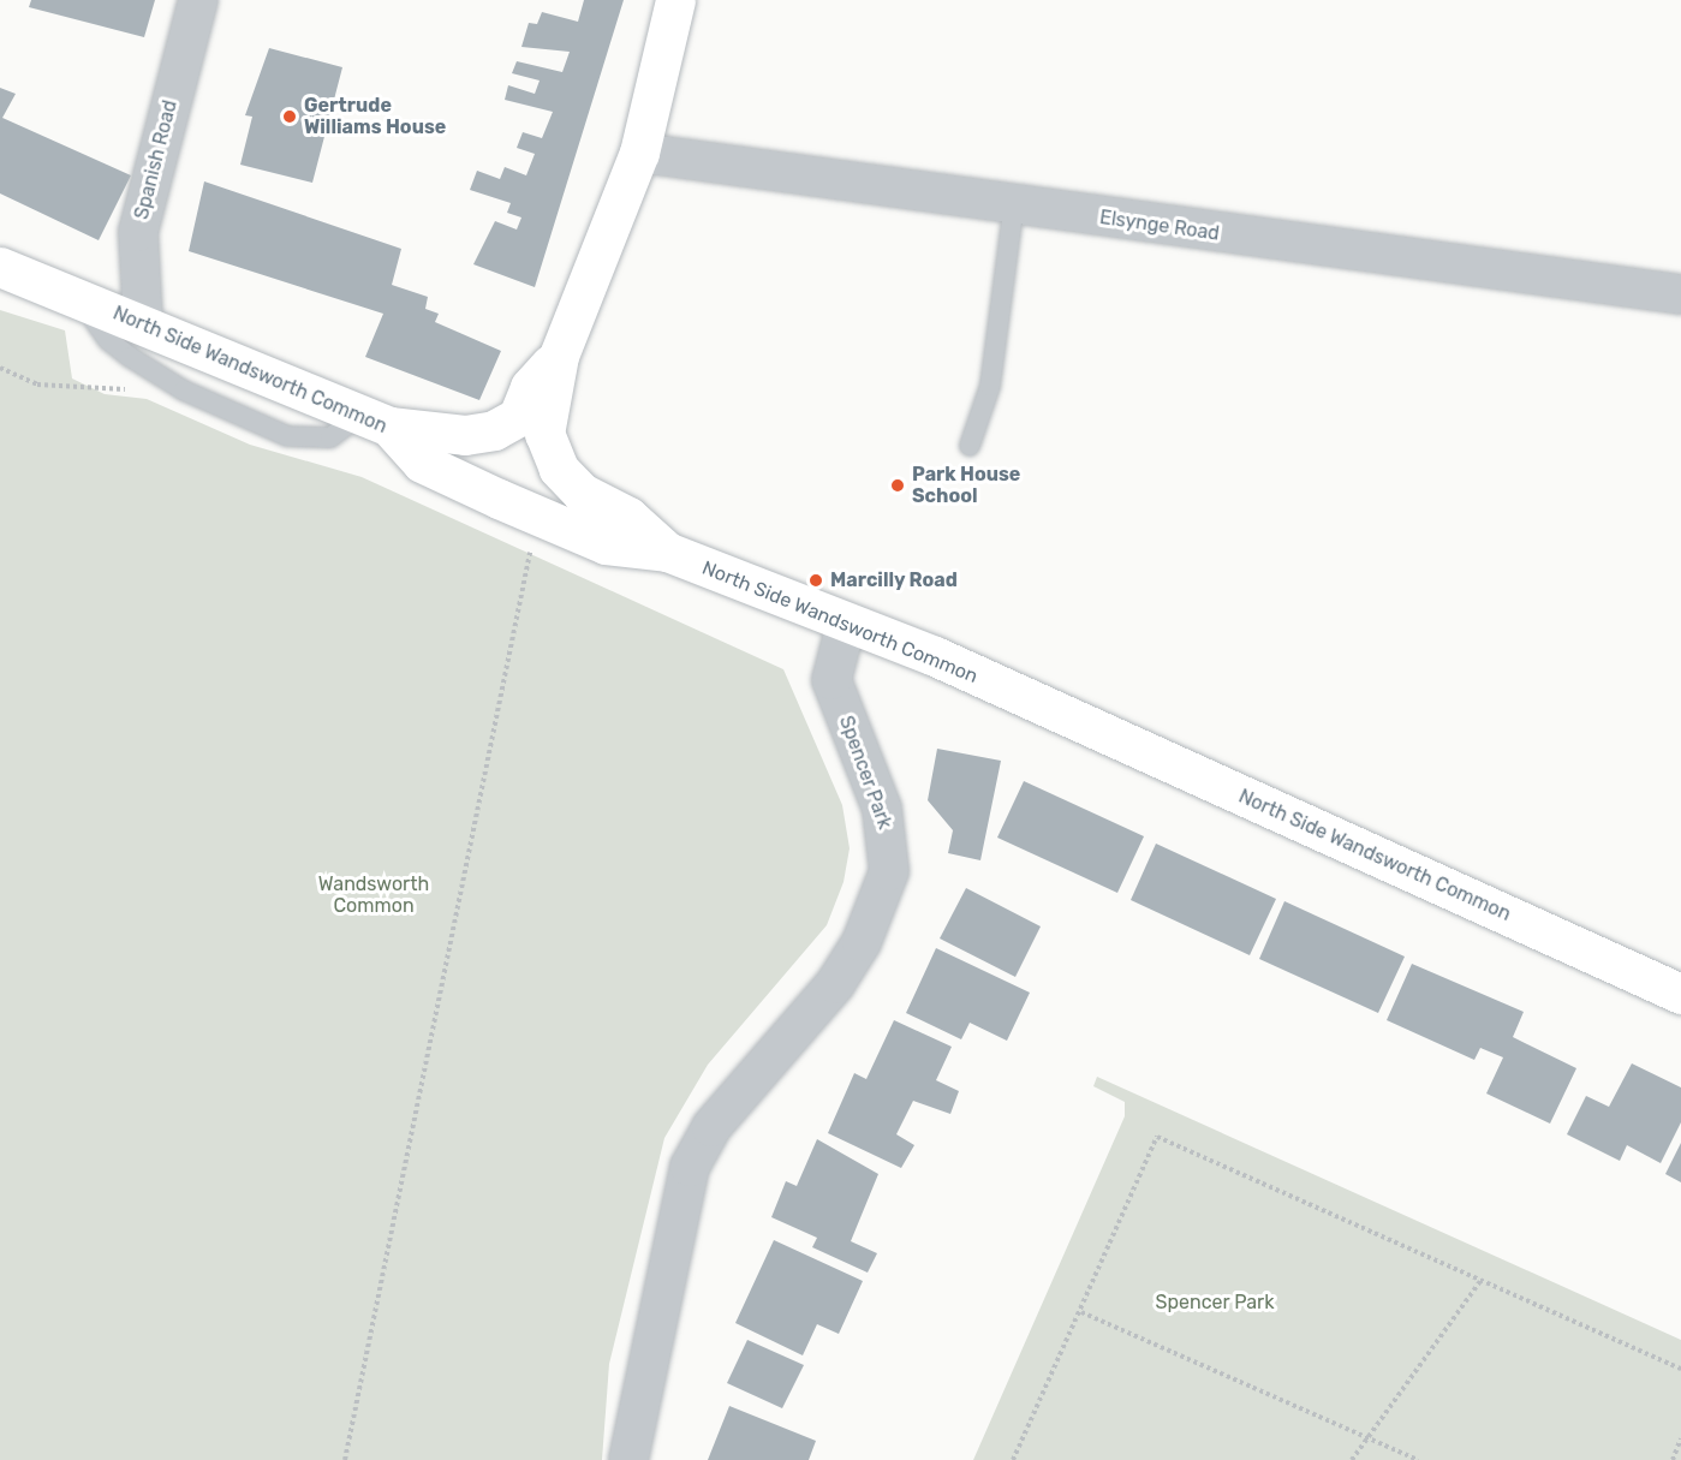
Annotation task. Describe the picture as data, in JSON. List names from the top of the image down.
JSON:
{
  "streets": {
    "highway": ["North Side Wandsworth Common"],
    "street": ["Spanish Road", "Elsynge Road", "Spencer Park"]
  },
  "crossings": [
    ["Spanish Road", "North Side Wandsworth Common"],
    ["North Side Wandsworth Common", "Spencer Park"]
  ],
  "parks": ["Wandsworth Common", "Spencer Park"],
  "places": ["Gertrude Williams House", "Park House School", "Marcilly Road"]
}
